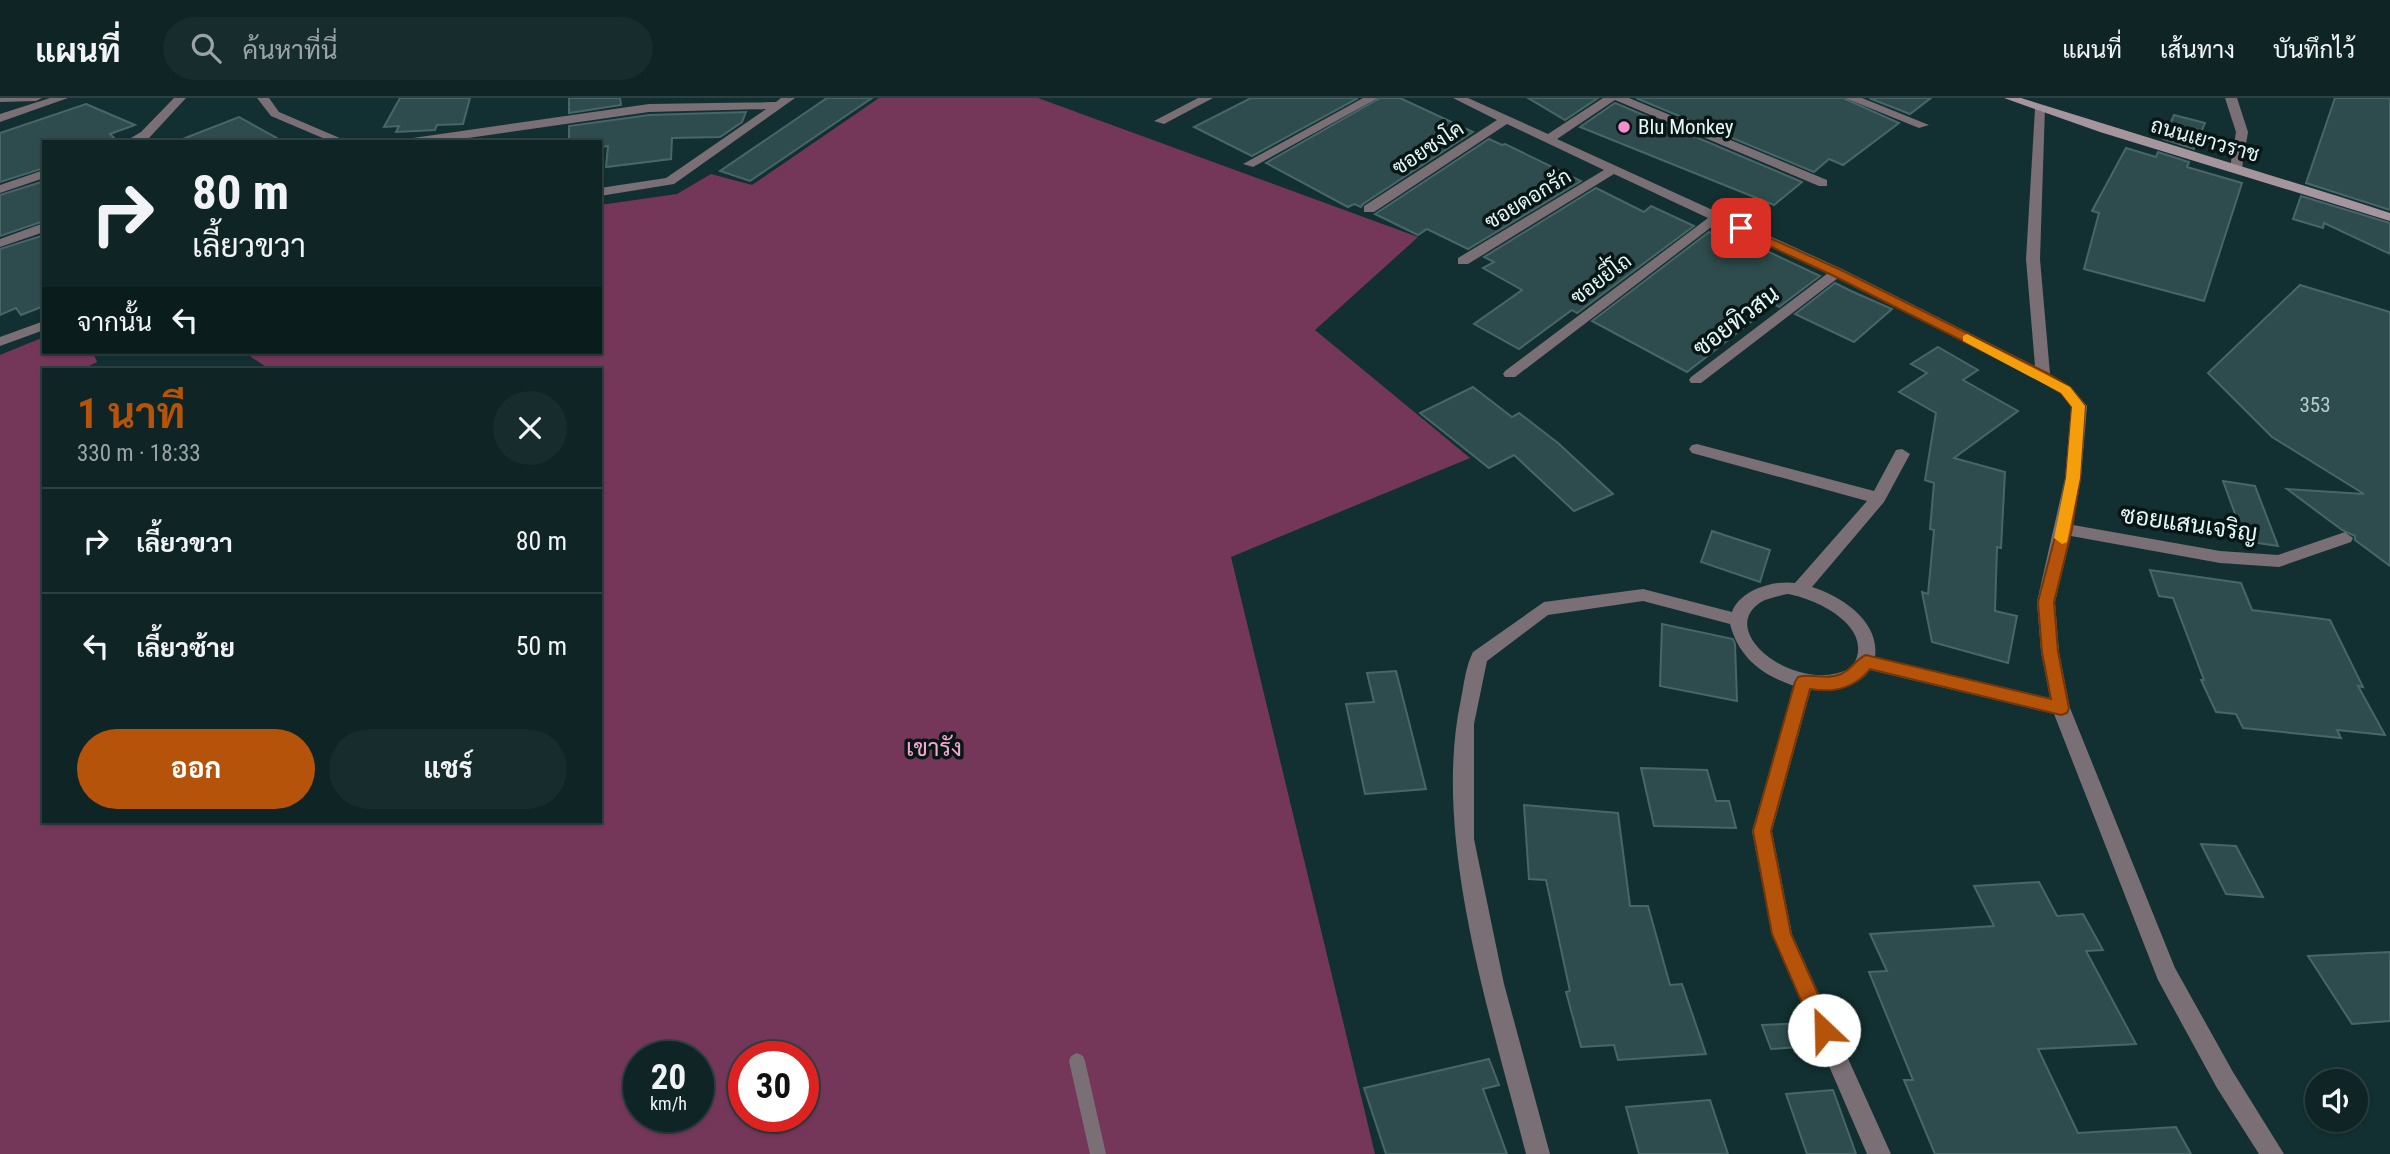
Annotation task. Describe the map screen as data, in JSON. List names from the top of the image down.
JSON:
{
  "streets": {
    "main road": ["ถนนเยาวราช"],
    "street": [
      "ซอยชงโค",
      "ซอยดอกรัก",
      "ซอยยี่โถ",
      "ซอยทิวสน",
      "ซอยแสนเจริญ"
    ]
  },
  "parks": ["เขารัง"],
  "places": ["Blu Monkey"],
  "house_numbers": ["353"],
  "page": {
    "header": "แผนที่",
    "search": "ค้นหาที่นี่",
    "nav": ["แผนที่", "เส้นทาง", "บันทึกไว้"],
    "turn": ["80 m", "เลี้ยวขวา"],
    "then": "จากนั้น",
    "heading": ["1 นาที", "330 m · 18:33"],
    "list": [
      {
        "name": "เลี้ยวขวา",
        "value": "80 m"
      },
      {
        "name": "เลี้ยวซ้าย",
        "value": "50 m"
      }
    ],
    "buttons": ["ออก", "แชร์"],
    "speed": "20 km/h",
    "limit": "30"
  }
}
